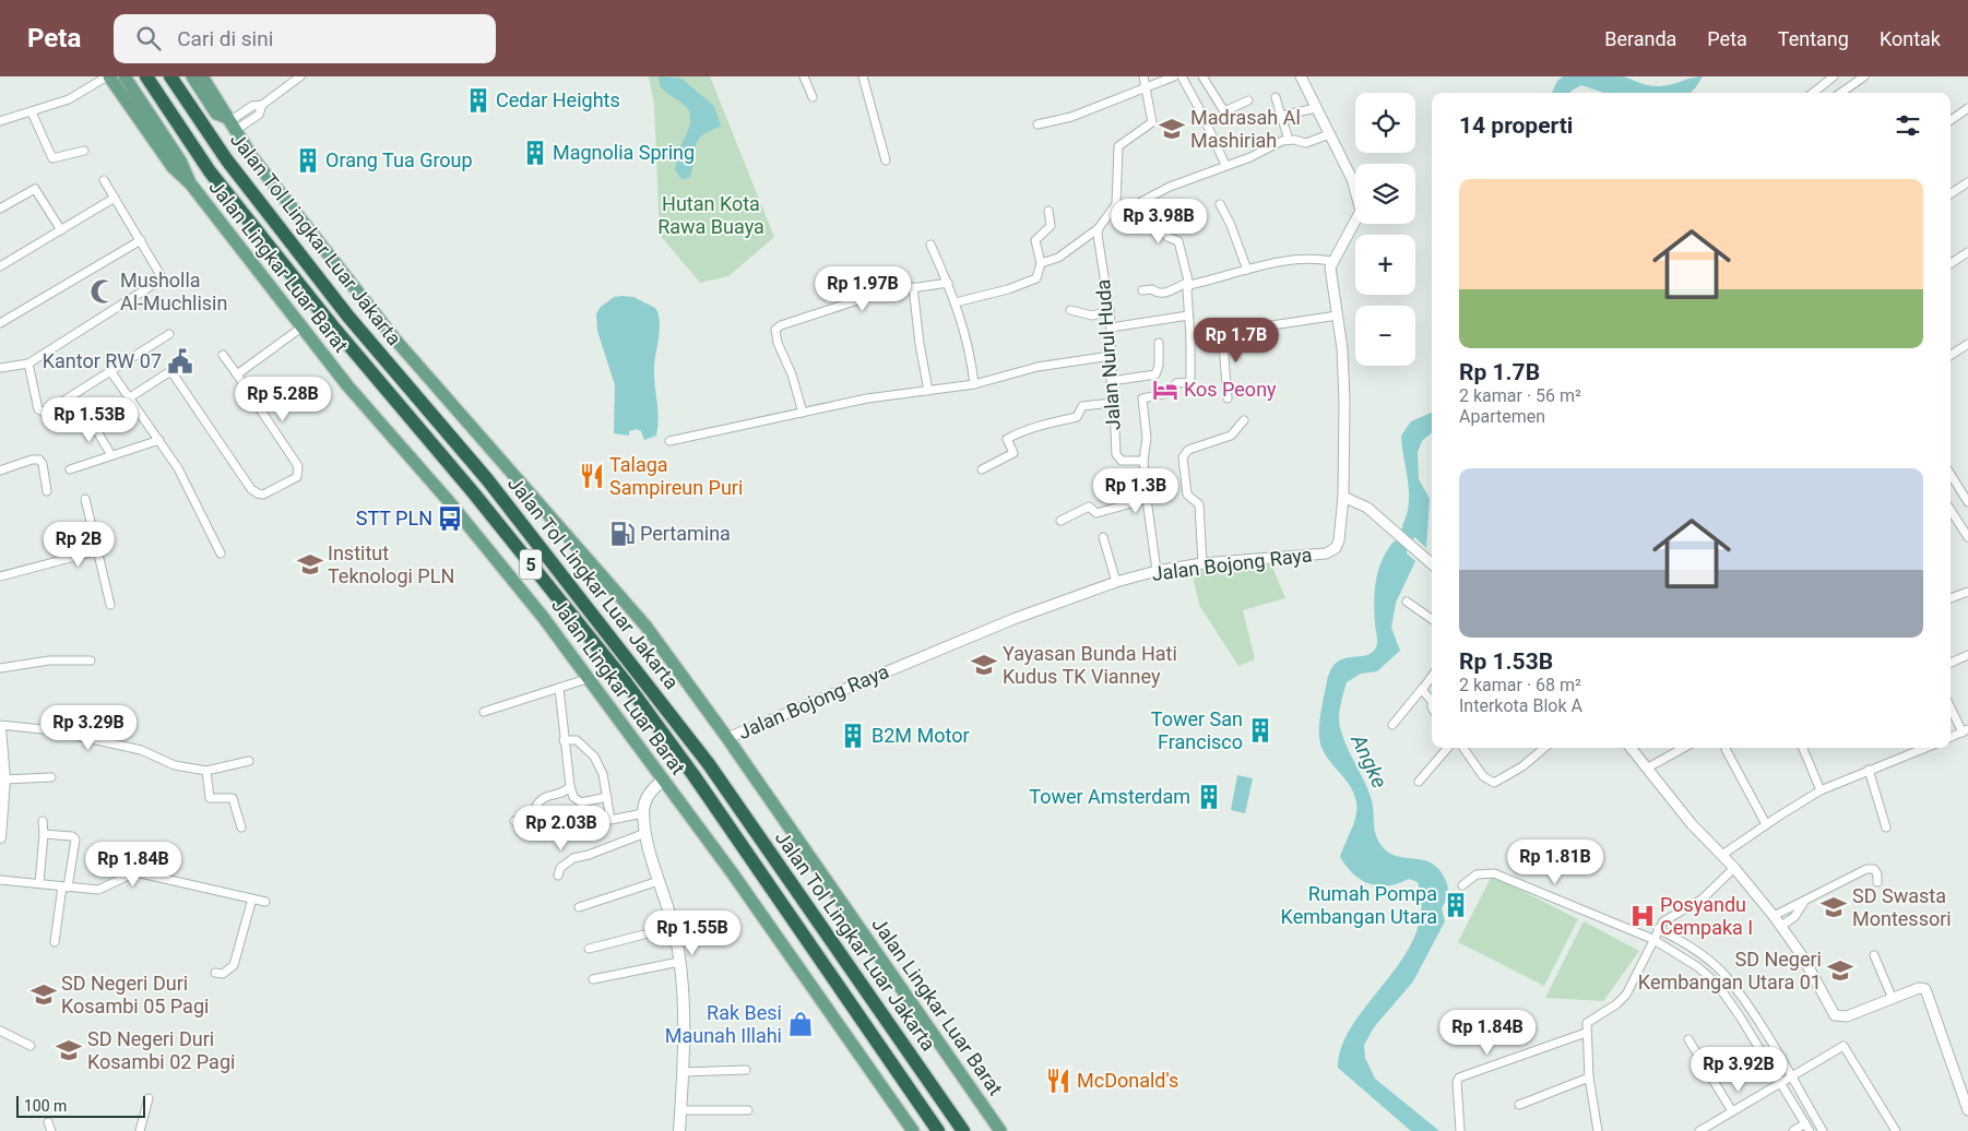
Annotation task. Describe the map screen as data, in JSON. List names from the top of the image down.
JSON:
{
  "streets": {
    "highway": ["Jalan Tol Lingkar Luar Jakarta", "5"],
    "main road": ["Jalan Lingkar Luar Barat"],
    "street": ["Jalan Nurul Huda", "Jalan Bojong Raya"]
  },
  "crossings": [
    ["Jalan Lingkar Luar Barat", "Jalan Bojong Raya"]
  ],
  "water": ["Angke"],
  "parks": ["Hutan Kota Rawa Buaya"],
  "places": {
    "building": [
      "Cedar Heights",
      "Magnolia Spring",
      "Orang Tua Group",
      "Tower San Francisco",
      "B2M Motor",
      "Tower Amsterdam",
      "Rumah Pompa Kembangan Utara"
    ],
    "school or university": [
      "Madrasah Al Mashiriah",
      "Institut Teknologi PLN",
      "Yayasan Bunda Hati Kudus TK Vianney",
      "SD Swasta Montessori",
      "SD Negeri Kembangan Utara 01",
      "SD Negeri Duri Kosambi 05 Pagi",
      "SD Negeri Duri Kosambi 02 Pagi"
    ],
    "mosque": ["Musholla Al-Muchlisin"],
    "public building": ["Kantor RW 07"],
    "hotel": ["Kos Peony"],
    "restaurant": ["Talaga Sampireun Puri", "McDonald's"],
    "bus stop": ["STT PLN"],
    "fuel station": ["Pertamina"],
    "hospital": ["Posyandu Cempaka I"],
    "shop": ["Rak Besi Maunah Illahi"]
  },
  "scale_bar": "100 m",
  "page": {
    "header": "Peta",
    "search": "Cari di sini",
    "nav": [
      "Beranda",
      "Peta",
      "Tentang",
      "Kontak"
    ],
    "map_buttons": ["+", "−"],
    "heading": "14 properti",
    "list": [
      {
        "name": "Rp 1.7B",
        "note": "2 kamar · 56 m² · Apartemen"
      },
      {
        "name": "Rp 1.53B",
        "note": "2 kamar · 68 m² · Interkota Blok A"
      }
    ],
    "price": [
      "Rp 3.98B",
      "Rp 1.97B",
      "Rp 1.7B",
      "Rp 5.28B",
      "Rp 1.53B",
      "Rp 1.3B",
      "Rp 2B",
      "Rp 3.29B",
      "Rp 2.03B",
      "Rp 1.81B",
      "Rp 1.84B",
      "Rp 1.55B",
      "Rp 1.84B",
      "Rp 3.92B"
    ],
    "scale": "100 m"
  }
}
